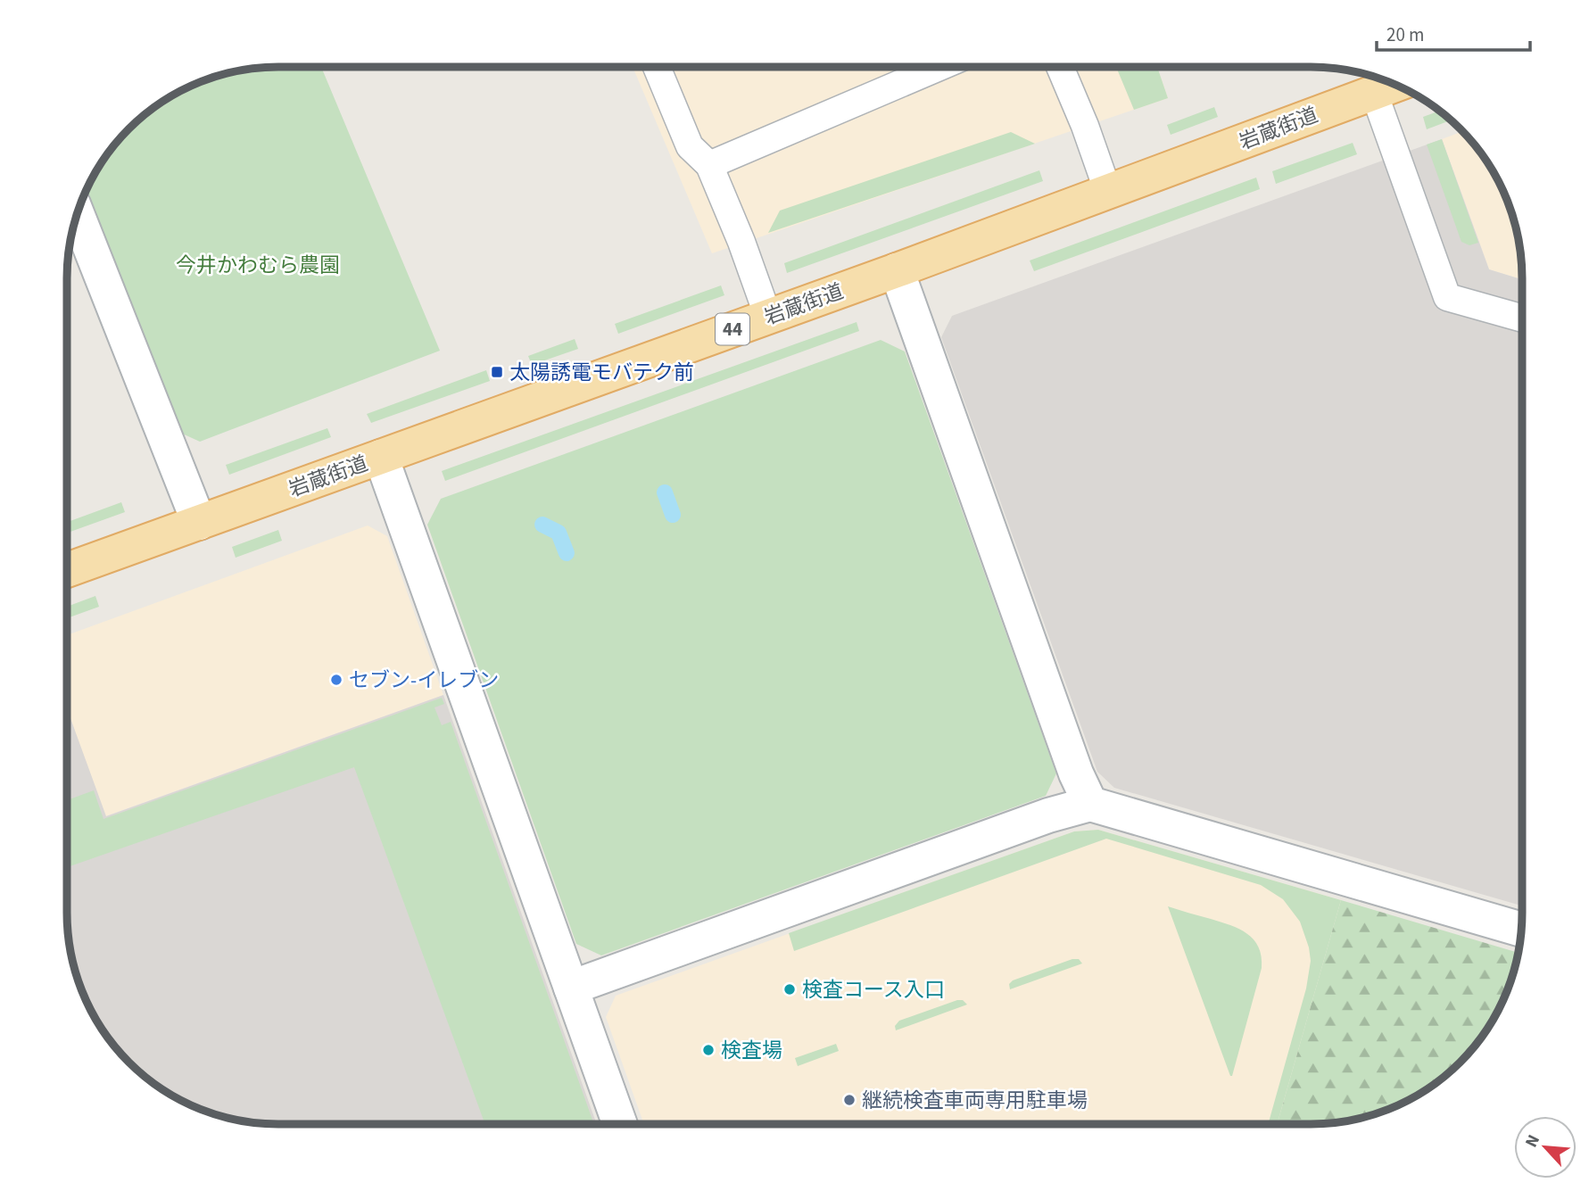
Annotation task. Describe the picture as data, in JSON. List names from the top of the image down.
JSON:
{
  "streets": {
    "main road": ["岩蔵街道", "44"]
  },
  "parks": ["今井かわむら農園"],
  "places": {
    "transit": ["太陽誘電モバテク前"],
    "other": [
      "セブン-イレブン",
      "検査コース入口",
      "検査場",
      "継続検査車両専用駐車場"
    ]
  },
  "scale_bar": "20 m",
  "north": "top left"
}
